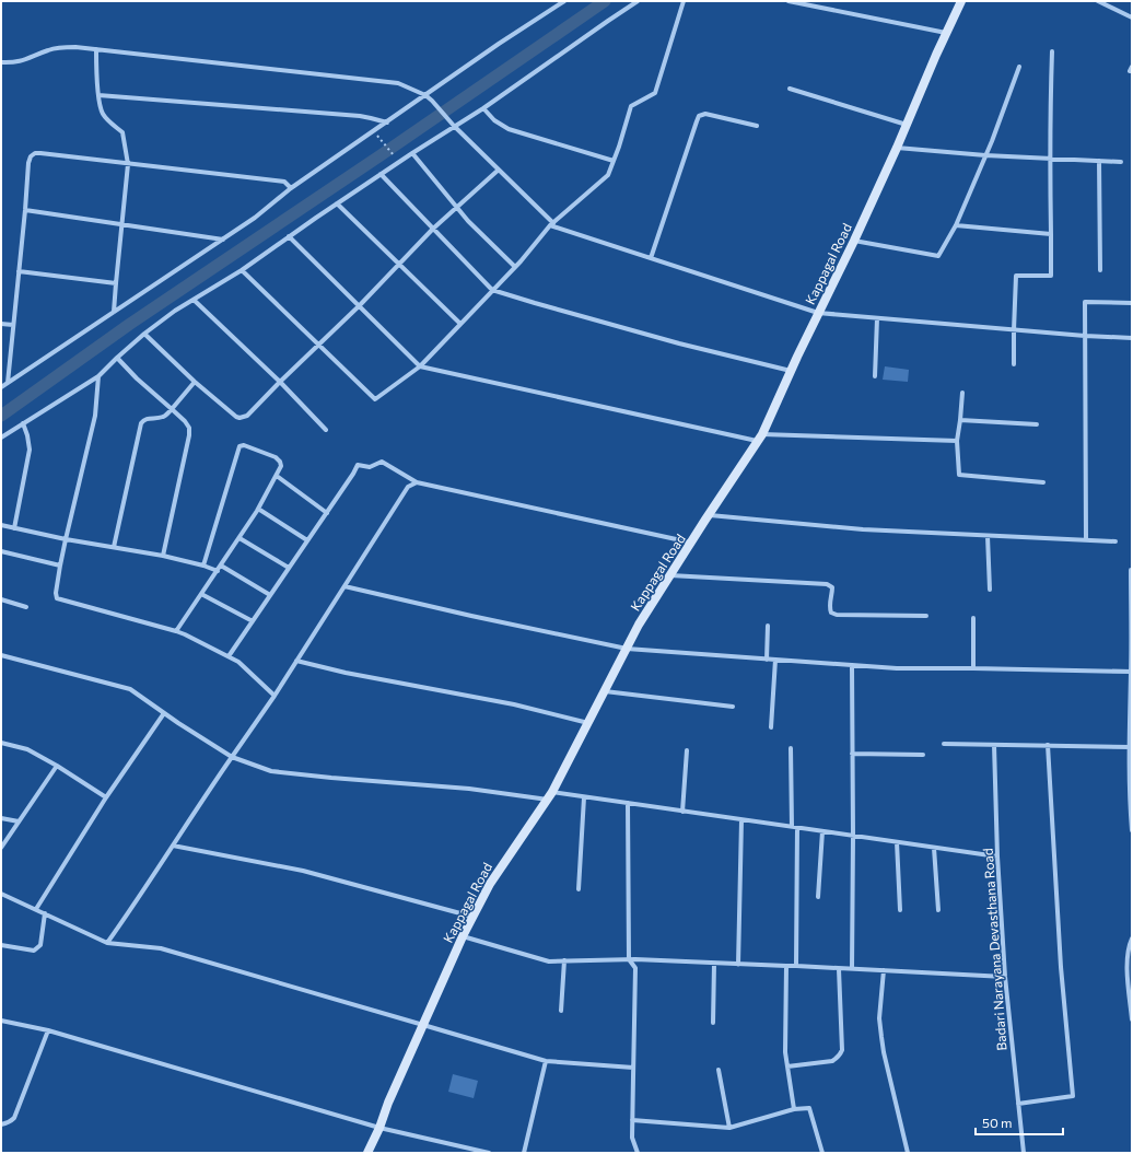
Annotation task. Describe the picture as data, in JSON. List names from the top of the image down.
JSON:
{
  "streets": {
    "main road": ["Kappagal Road"],
    "street": ["Badari Narayana Devasthana Road"]
  },
  "scale_bar": "50 m"
}
